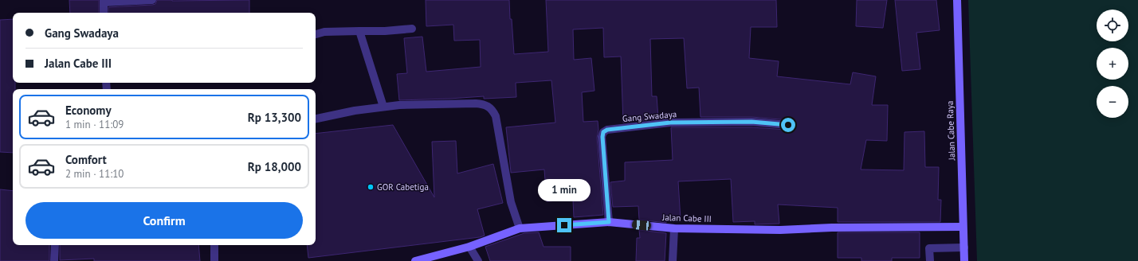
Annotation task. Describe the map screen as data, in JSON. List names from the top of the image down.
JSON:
{
  "streets": {
    "street": ["Gang Swadaya", "Jalan Cabe Raya", "Jalan Cabe III"]
  },
  "crossings": [
    ["Gang Swadaya", "Jalan Cabe III"],
    ["Jalan Cabe Raya", "Jalan Cabe III"]
  ],
  "places": ["GOR Cabetiga"],
  "page": {
    "map_buttons": ["+", "−"],
    "banner": ["Gang Swadaya", "Jalan Cabe III"],
    "list": [
      {
        "name": "Economy",
        "note": "1 min · 11:09",
        "value": "Rp 13,300"
      },
      {
        "name": "Comfort",
        "note": "2 min · 11:10",
        "value": "Rp 18,000"
      }
    ],
    "bubble": "1 min",
    "buttons": "Confirm"
  }
}
